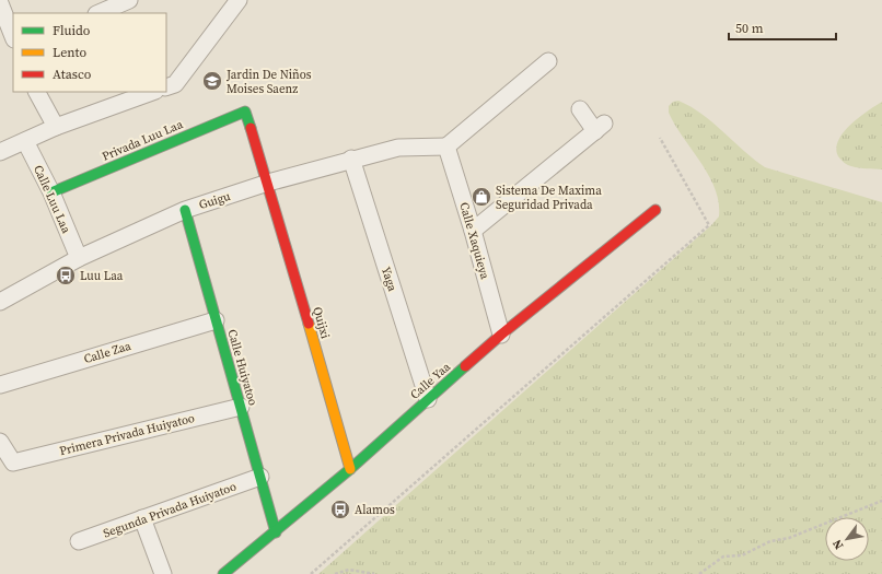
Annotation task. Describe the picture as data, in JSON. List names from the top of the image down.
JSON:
{
  "streets": {
    "street": [
      "Privada Luu Laa",
      "Calle Luu Laa",
      "Guigu",
      "Calle Xaquieya",
      "Yaga",
      "Quijxi",
      "Calle Zaa",
      "Calle Huiyatoo",
      "Calle Yaa",
      "Primera Privada Huiyatoo",
      "Segunda Privada Huiyatoo"
    ]
  },
  "crossings": [
    ["Privada Luu Laa", "Calle Luu Laa"],
    ["Privada Luu Laa", "Quijxi"],
    ["Calle Luu Laa", "Guigu"],
    ["Guigu", "Calle Xaquieya"],
    ["Guigu", "Yaga"],
    ["Guigu", "Quijxi"],
    ["Guigu", "Calle Huiyatoo"],
    ["Calle Xaquieya", "Calle Yaa"],
    ["Yaga", "Calle Yaa"],
    ["Quijxi", "Calle Yaa"],
    ["Calle Zaa", "Calle Huiyatoo"],
    ["Calle Huiyatoo", "Calle Yaa"],
    ["Calle Huiyatoo", "Primera Privada Huiyatoo"],
    ["Calle Huiyatoo", "Segunda Privada Huiyatoo"]
  ],
  "places": {
    "school or university": ["Jardin De Niños Moises Saenz"],
    "shop": ["Sistema De Maxima Seguridad Privada"],
    "bus stop": ["Luu Laa", "Alamos"]
  },
  "legend": ["Fluido", "Lento", "Atasco"],
  "scale_bar": "50 m",
  "north": "bottom left"
}
